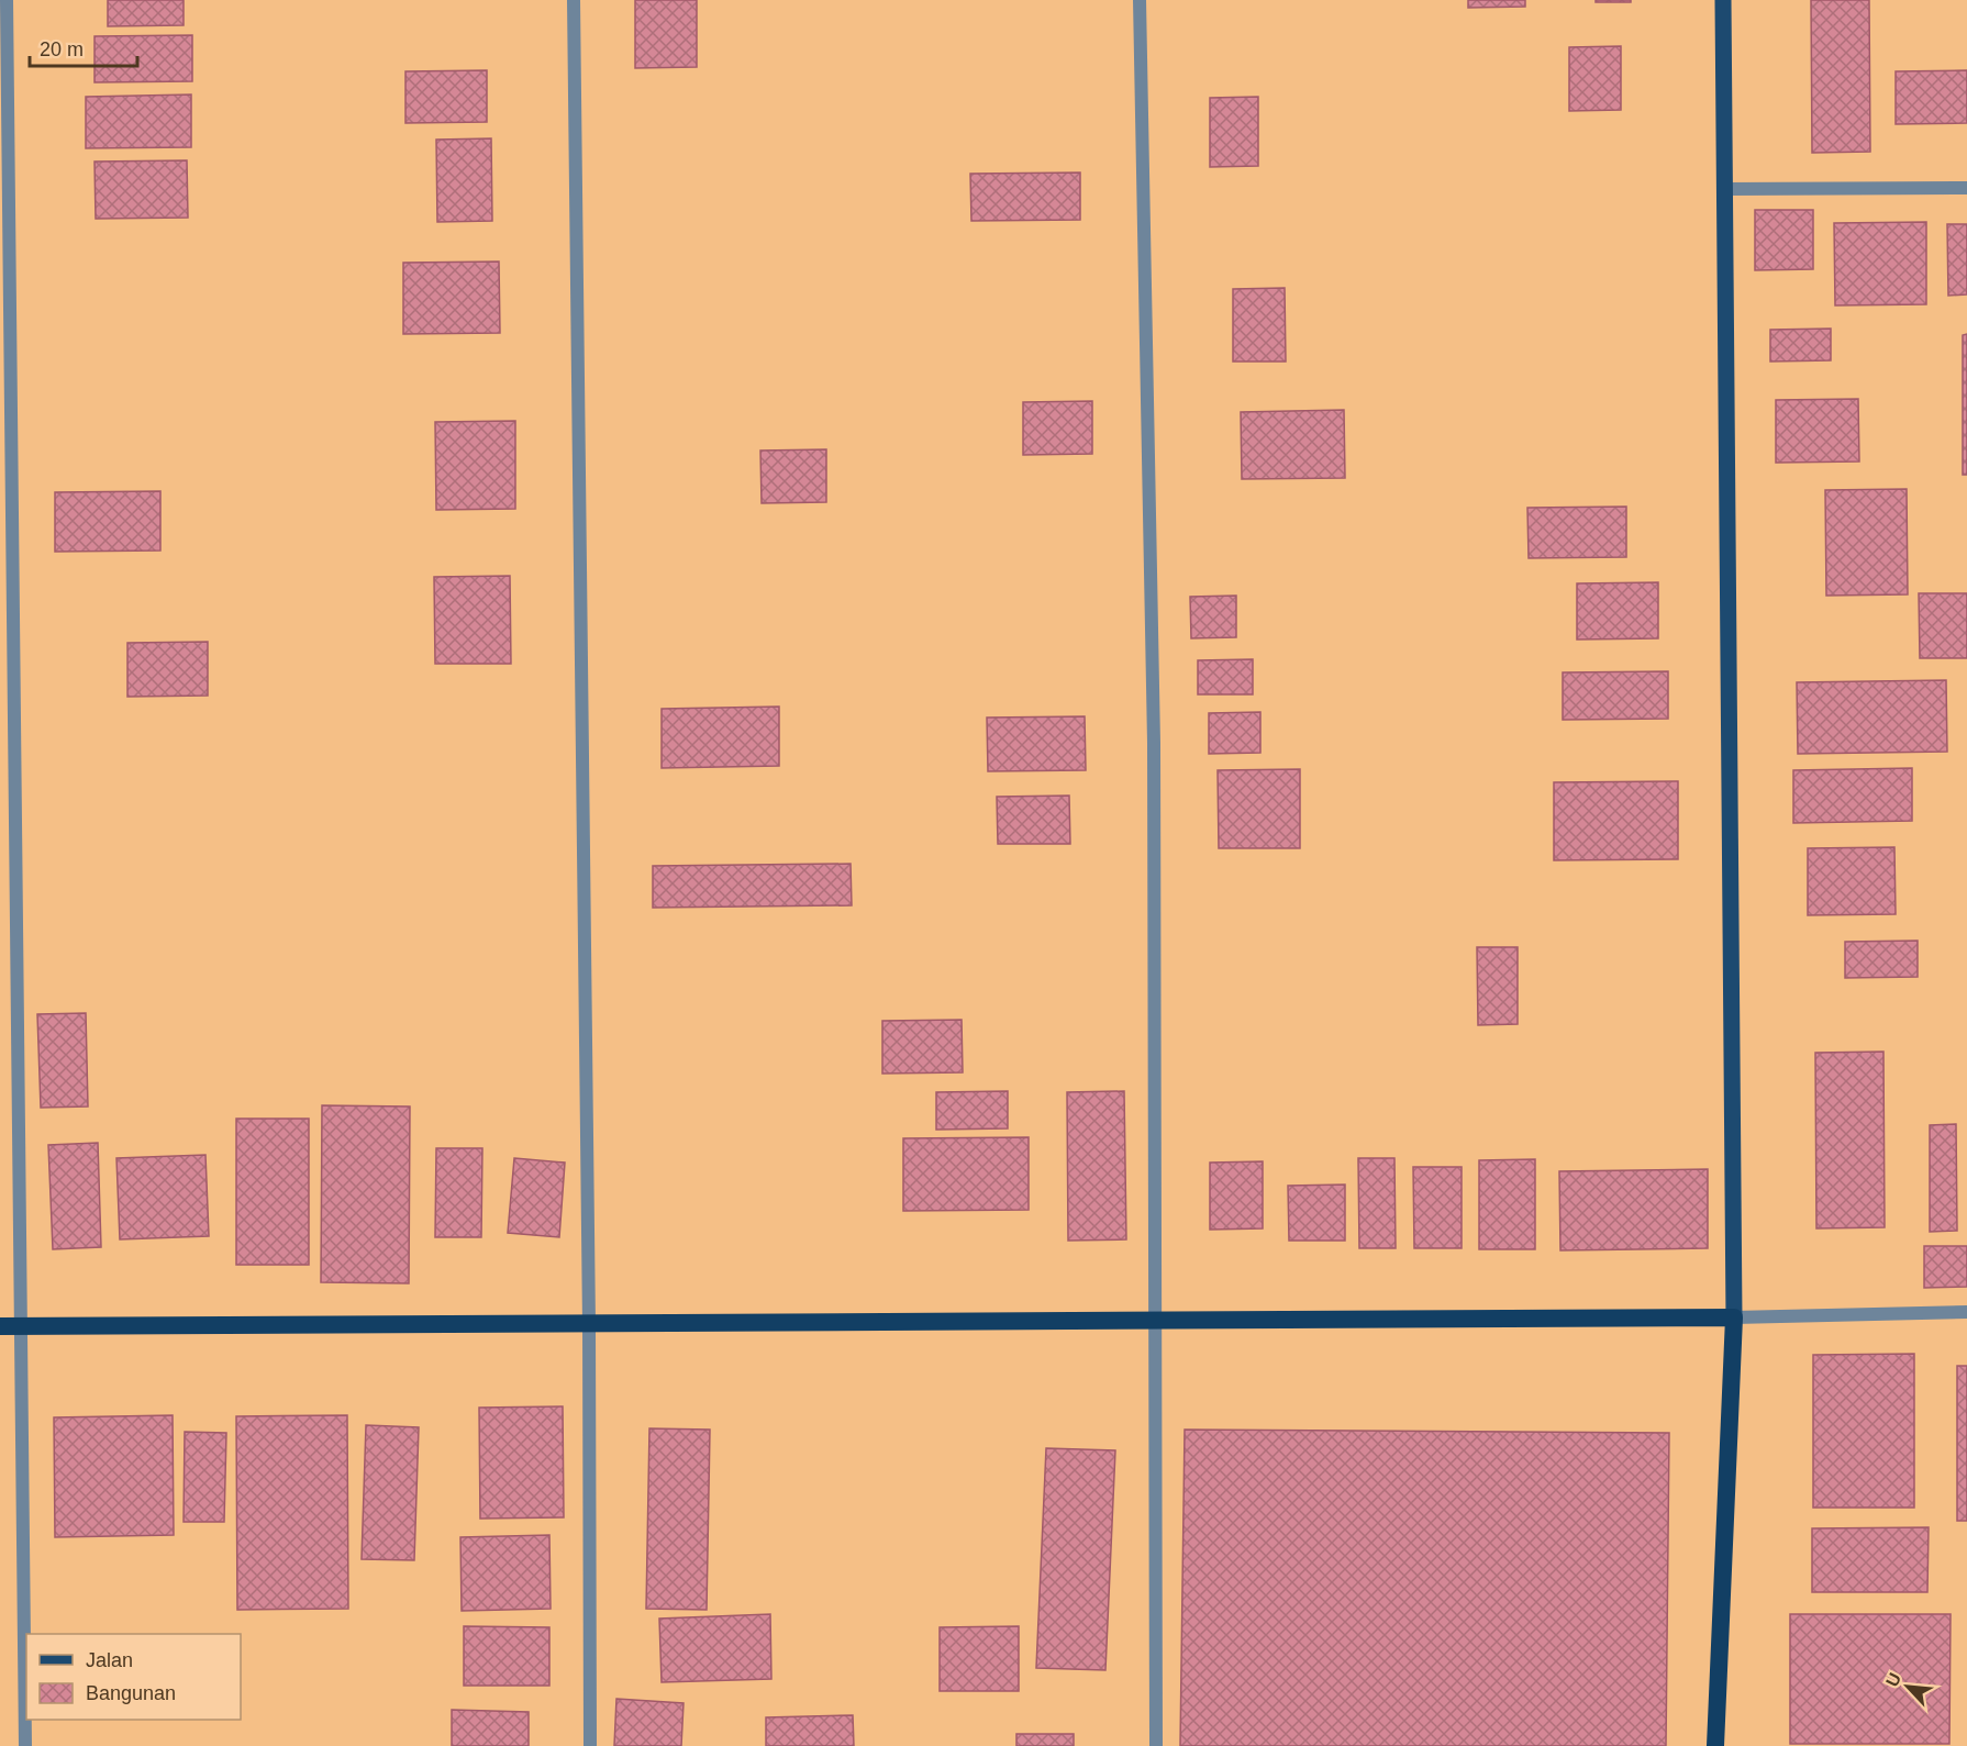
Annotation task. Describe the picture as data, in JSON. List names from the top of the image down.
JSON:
{
  "legend": ["Jalan", "Bangunan"],
  "scale_bar": "20 m",
  "north": "top left"
}
